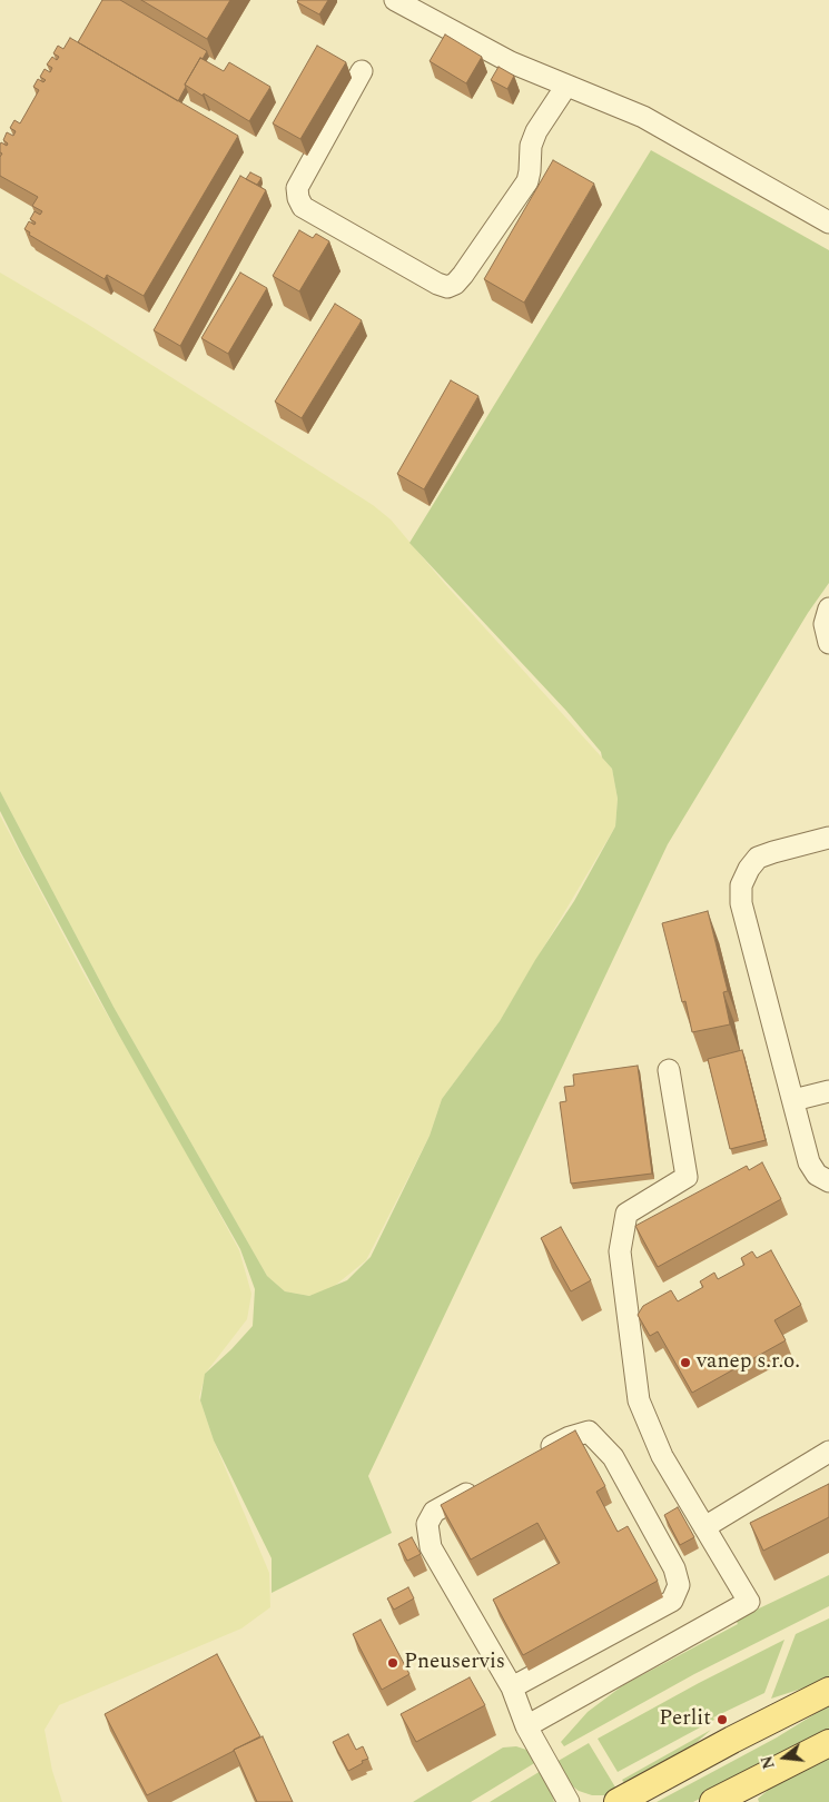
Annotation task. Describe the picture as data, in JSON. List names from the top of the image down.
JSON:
{
  "places": ["vanep s.r.o.", "Pneuservis", "Perlit"],
  "north": "left"
}
